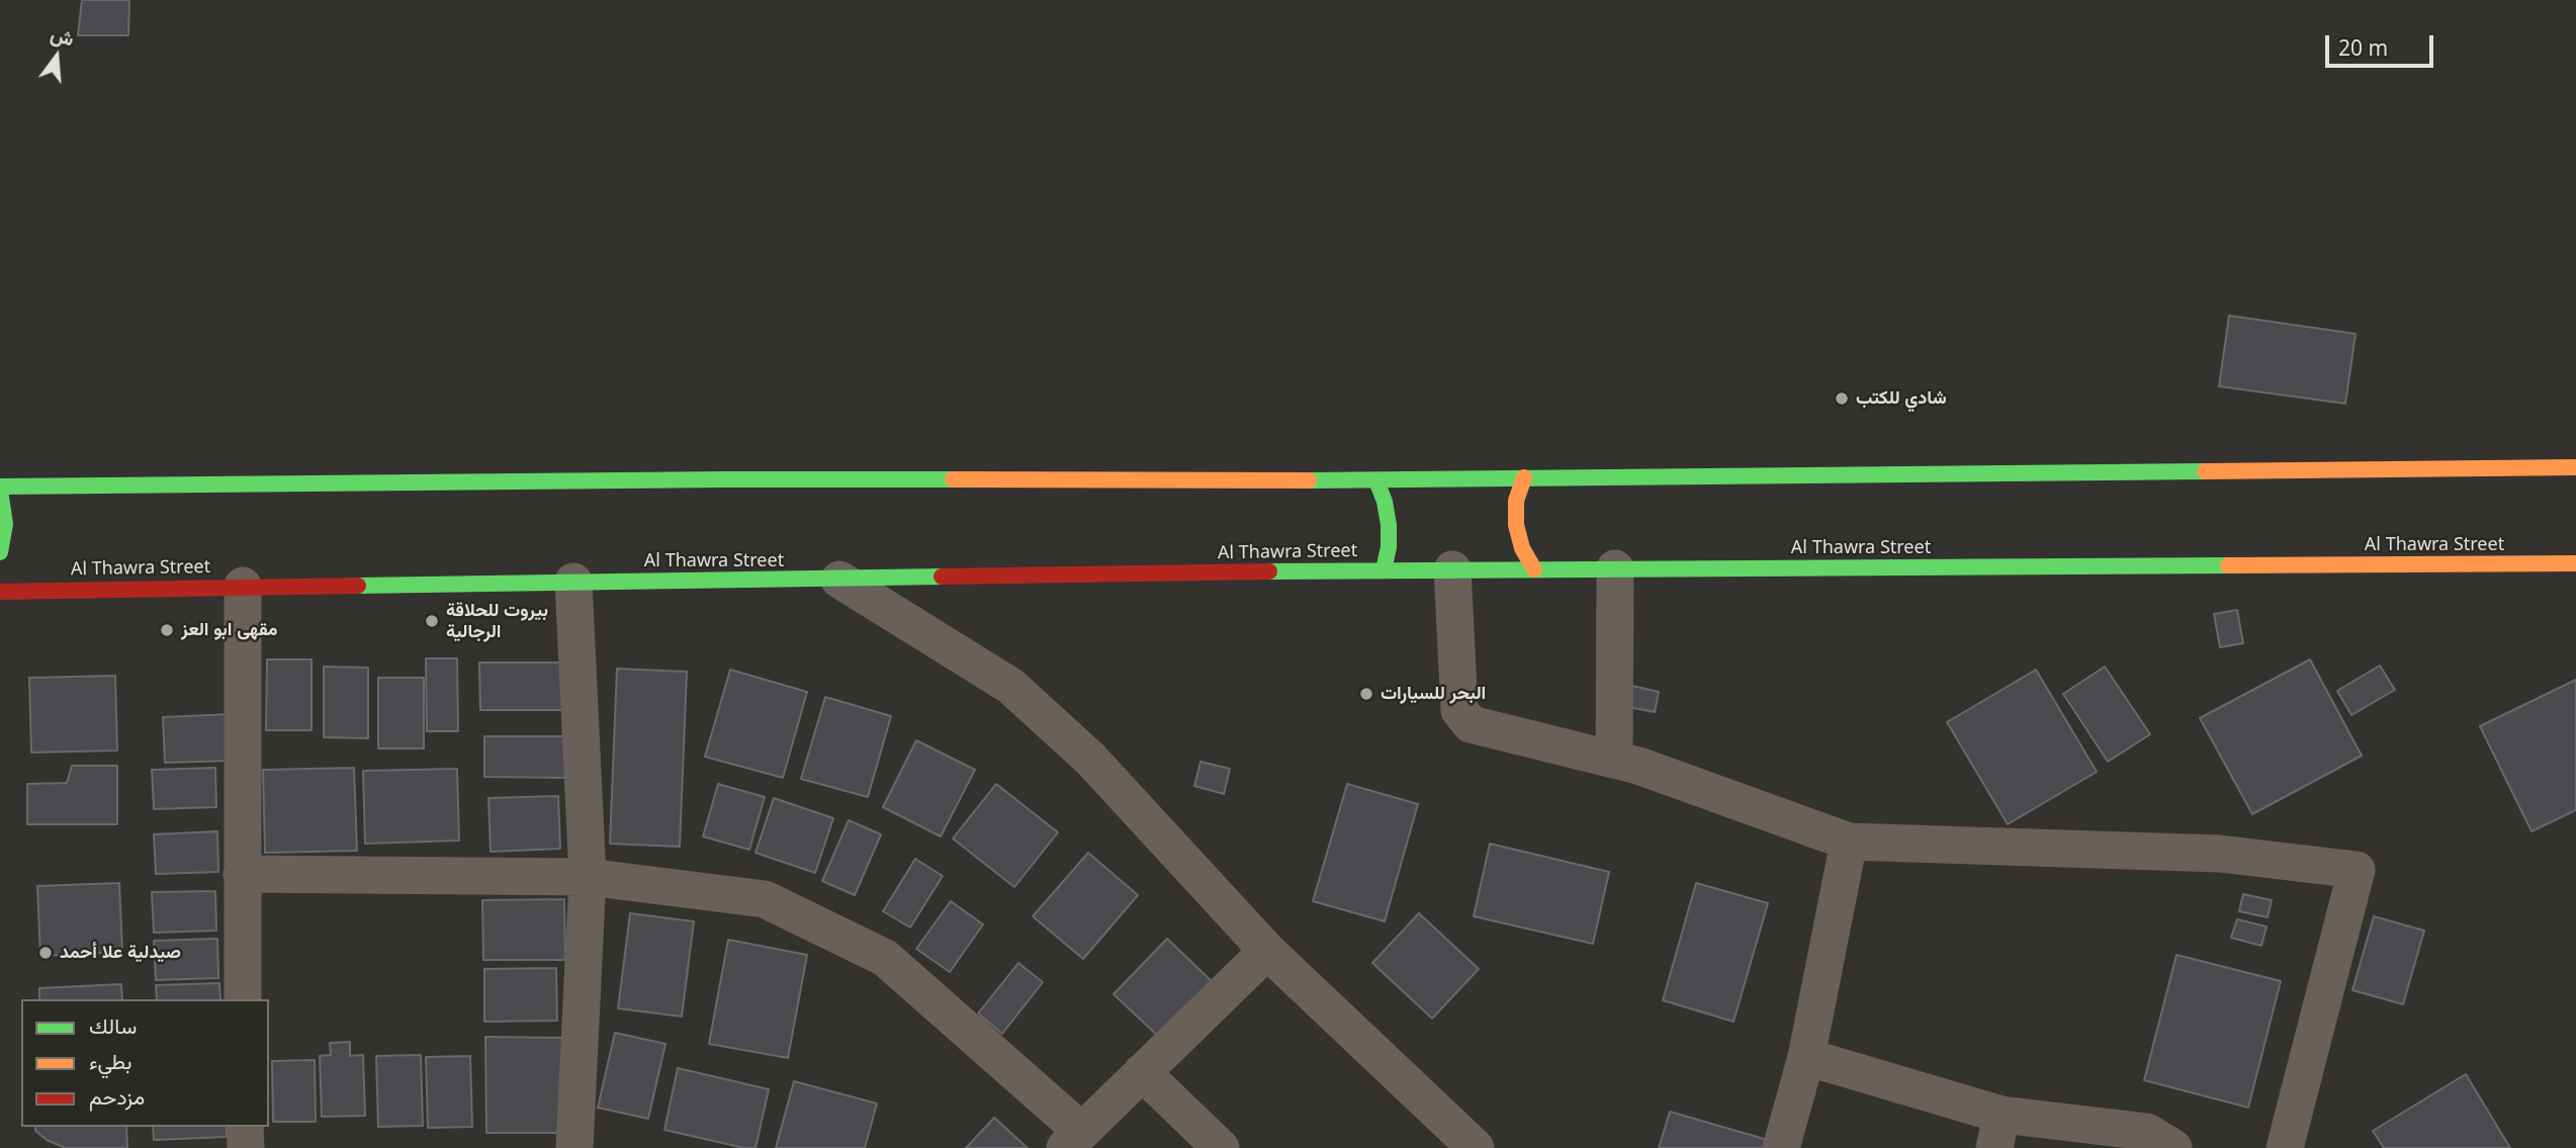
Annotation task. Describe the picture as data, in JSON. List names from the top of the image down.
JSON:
{
  "streets": {
    "main road": ["Al Thawra Street"]
  },
  "places": [
    "شادي للكتب",
    "بيروت للحلاقة الرجالية",
    "مقهى ابو العز",
    "البحر للسيارات",
    "صيدلية علا أحمد"
  ],
  "legend": ["سالك", "بطيء", "مزدحم"],
  "scale_bar": "20 m",
  "north": "top"
}
